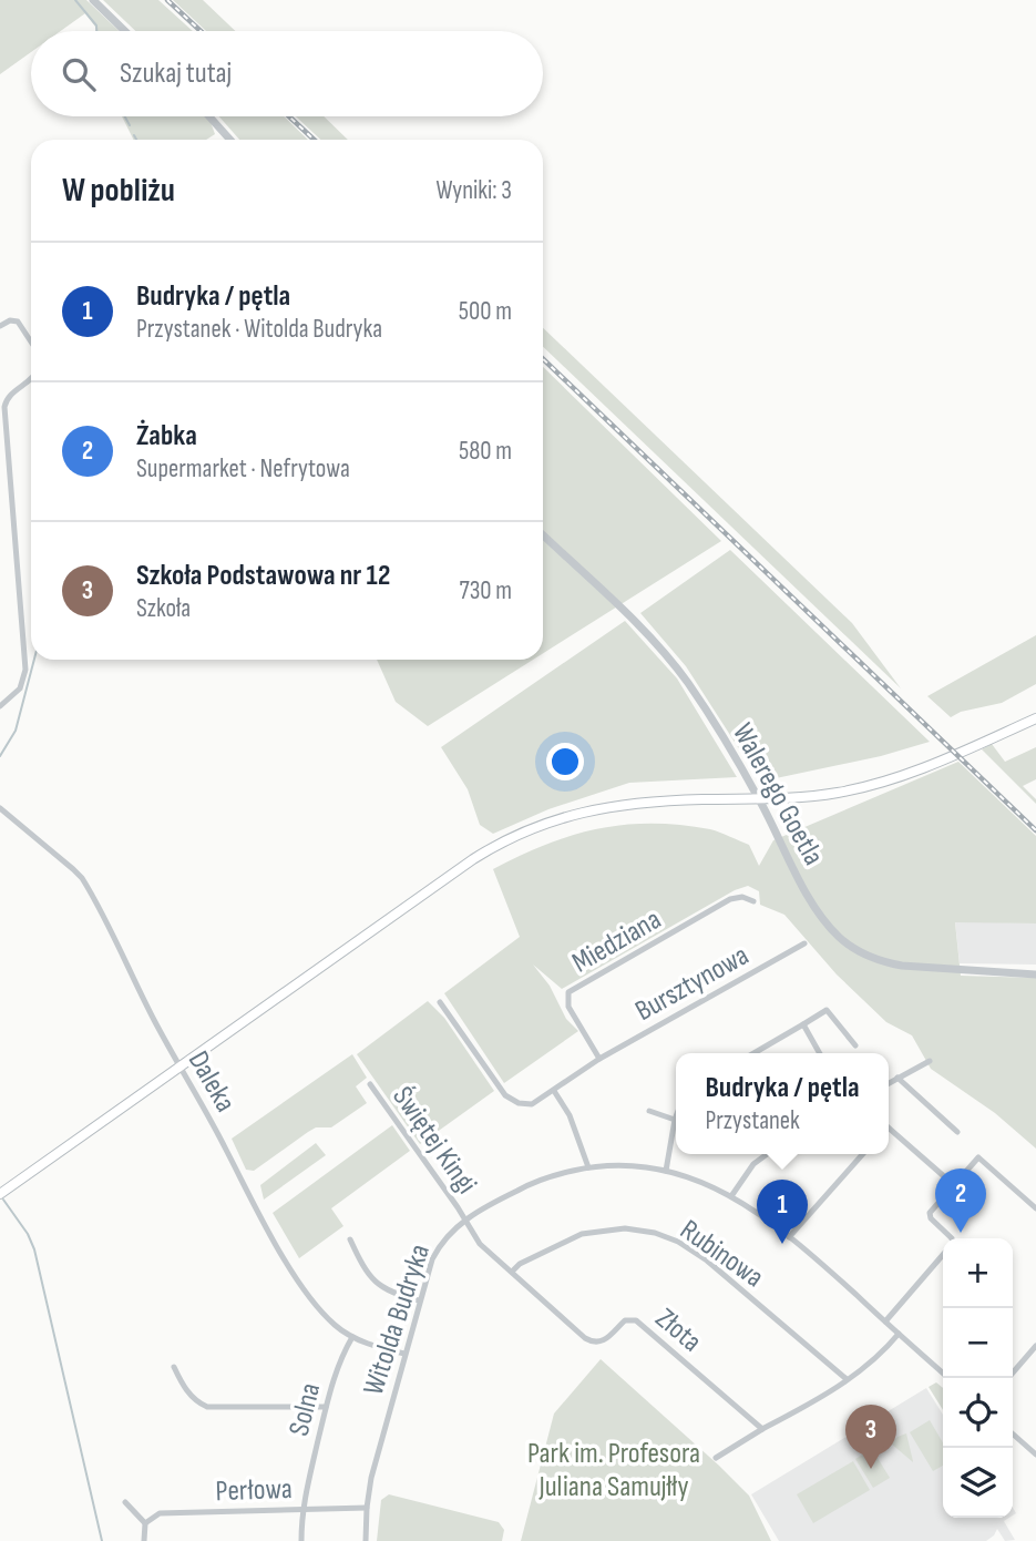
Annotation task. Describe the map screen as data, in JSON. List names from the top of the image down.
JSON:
{
  "streets": {
    "street": [
      "Walerego Goetla",
      "Miedziana",
      "Bursztynowa",
      "Daleka",
      "Świętej Kingi",
      "Rubinowa",
      "Witolda Budryka",
      "Złota",
      "Solna",
      "Perłowa"
    ]
  },
  "crossings": [
    ["Miedziana", "Bursztynowa"],
    ["Daleka", "Witolda Budryka"],
    ["Daleka", "Solna"],
    ["Świętej Kingi", "Witolda Budryka"],
    ["Świętej Kingi", "Złota"],
    ["Rubinowa", "Złota"],
    ["Witolda Budryka", "Złota"],
    ["Witolda Budryka", "Perłowa"],
    ["Solna", "Perłowa"]
  ],
  "parks": ["Park im. Profesora Juliana Samujłły"],
  "page": {
    "search": "Szukaj tutaj",
    "heading": ["W pobliżu", "Wyniki: 3"],
    "list": [
      {
        "mark": "1",
        "name": "Budryka / pętla",
        "note": "Przystanek · Witolda Budryka",
        "value": "500 m"
      },
      {
        "mark": "2",
        "name": "Żabka",
        "note": "Supermarket · Nefrytowa",
        "value": "580 m"
      },
      {
        "mark": "3",
        "name": "Szkoła Podstawowa nr 12",
        "note": "Szkoła",
        "value": "730 m"
      }
    ],
    "popup": ["Budryka / pętla", "Przystanek"],
    "pins": ["2", "1", "3"],
    "map_buttons": ["+", "−"]
  }
}
